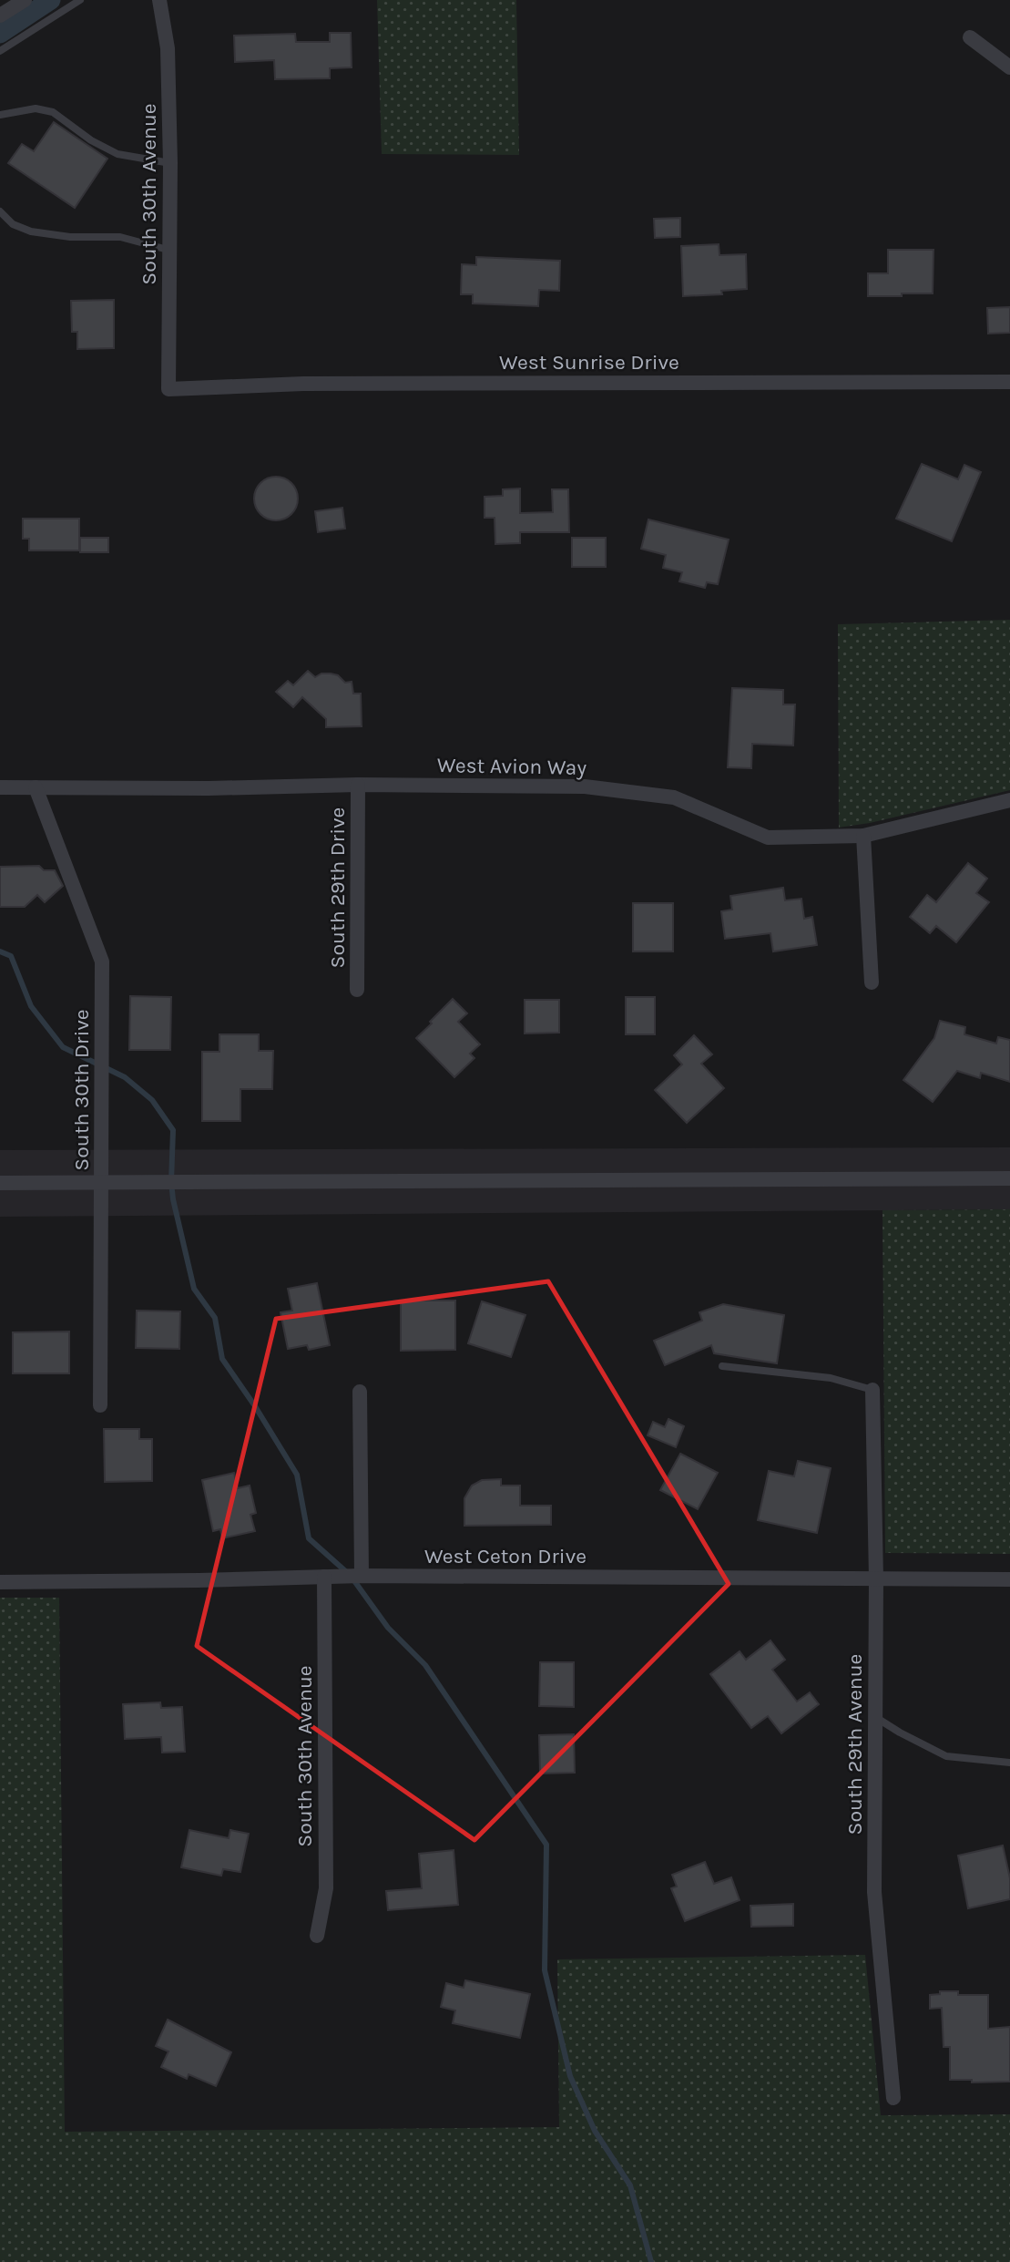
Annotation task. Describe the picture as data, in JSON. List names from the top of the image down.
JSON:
{
  "streets": {
    "street": [
      "South 30th Avenue",
      "West Sunrise Drive",
      "West Avion Way",
      "South 29th Drive",
      "South 30th Drive",
      "West Ceton Drive",
      "South 29th Avenue"
    ]
  },
  "crossings": [
    ["South 30th Avenue", "West Sunrise Drive"],
    ["South 30th Avenue", "West Ceton Drive"],
    ["West Avion Way", "South 29th Drive"],
    ["West Avion Way", "South 30th Drive"],
    ["West Ceton Drive", "South 29th Avenue"]
  ]
}
